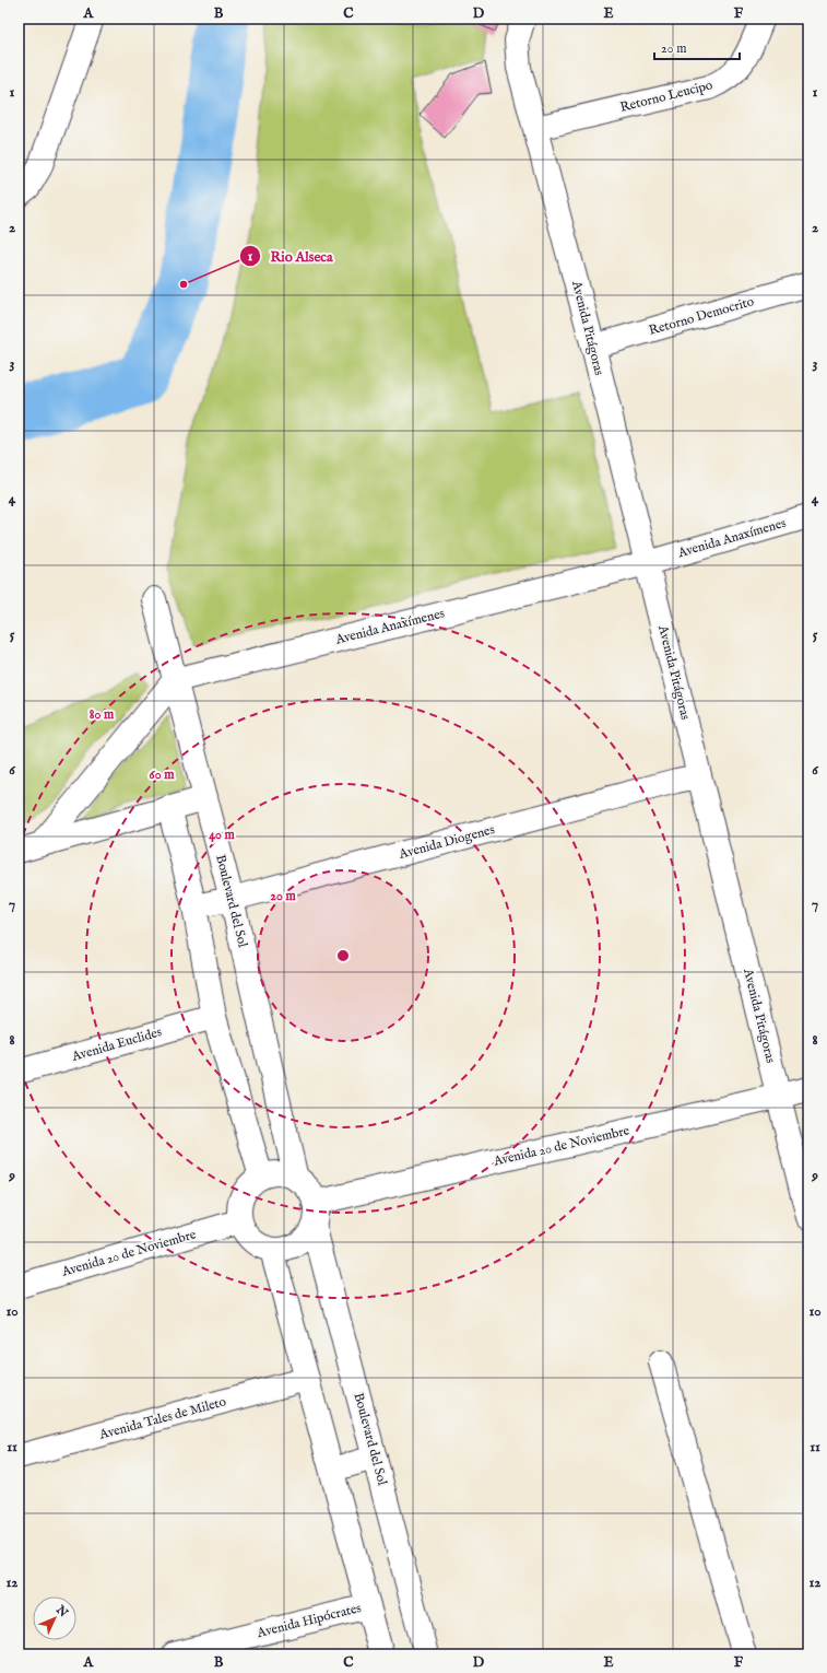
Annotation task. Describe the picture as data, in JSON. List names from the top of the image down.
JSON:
{
  "streets": {
    "street": [
      "Retorno Leucipo",
      "Retorno Democrito",
      "Avenida Pitágoras",
      "Avenida Anaxímenes",
      "Avenida Diogenes",
      "Boulevard del Sol",
      "Avenida Euclides",
      "Avenida 20 de Noviembre",
      "Avenida Tales de Mileto",
      "Avenida Hipócrates"
    ]
  },
  "crossings": [
    ["Retorno Leucipo", "Avenida Pitágoras"],
    ["Retorno Democrito", "Avenida Pitágoras"],
    ["Avenida Pitágoras", "Avenida Anaxímenes"],
    ["Avenida Pitágoras", "Avenida Diogenes"],
    ["Avenida Pitágoras", "Avenida 20 de Noviembre"],
    ["Avenida Anaxímenes", "Boulevard del Sol"],
    ["Avenida Diogenes", "Boulevard del Sol"],
    ["Boulevard del Sol", "Avenida 20 de Noviembre"]
  ],
  "places": ["Rio Alseca"],
  "scale_bar": "20 m",
  "north": "top right",
  "grid": {
    "columns": [
      "A",
      "B",
      "C",
      "D",
      "E",
      "F"
    ],
    "rows": [
      "1",
      "2",
      "3",
      "4",
      "5",
      "6",
      "7",
      "8",
      "9",
      "10",
      "11",
      "12"
    ]
  },
  "rings": [
    "80 m",
    "60 m",
    "40 m",
    "20 m"
  ]
}
